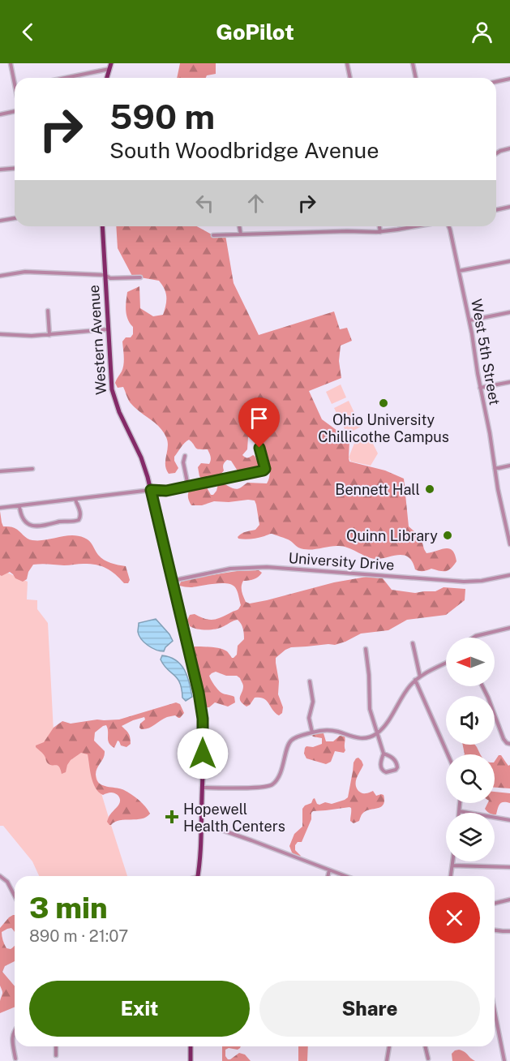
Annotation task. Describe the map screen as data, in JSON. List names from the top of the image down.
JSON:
{
  "streets": {
    "main road": ["Western Avenue"],
    "street": ["West 5th Street", "University Drive"]
  },
  "crossings": [
    ["Western Avenue", "University Drive"]
  ],
  "places": {
    "other": ["Ohio University Chillicothe Campus", "Bennett Hall", "Quinn Library"],
    "health": ["Hopewell Health Centers"]
  },
  "north": "left",
  "page": {
    "header": "GoPilot",
    "turn": ["590 m", "South Woodbridge Avenue"],
    "heading": ["3 min", "890 m · 21:07"],
    "buttons": ["Exit", "Share"]
  }
}
